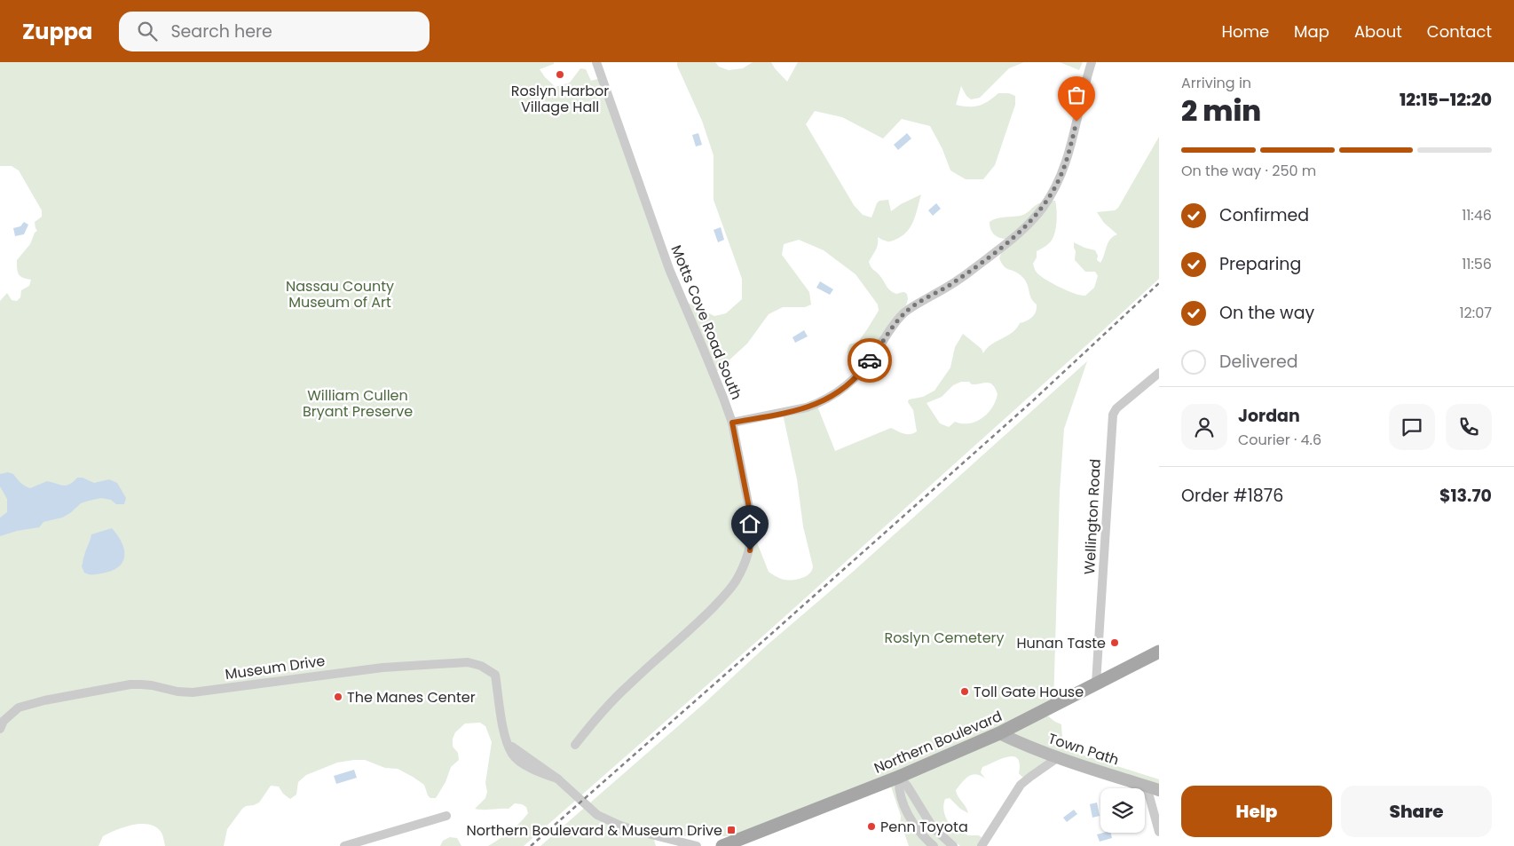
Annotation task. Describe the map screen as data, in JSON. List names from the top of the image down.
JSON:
{
  "streets": {
    "main road": ["Northern Boulevard"],
    "street": [
      "Motts Cove Road South",
      "Wellington Road",
      "Museum Drive",
      "Town Path"
    ]
  },
  "crossings": [
    ["Wellington Road", "Northern Boulevard"],
    ["Northern Boulevard", "Town Path"]
  ],
  "parks": ["Nassau County Museum of Art", "William Cullen Bryant Preserve", "Roslyn Cemetery"],
  "places": {
    "other": [
      "Roslyn Harbor Village Hall",
      "Hunan Taste",
      "Toll Gate House",
      "The Manes Center",
      "Penn Toyota"
    ],
    "transit": ["Northern Boulevard & Museum Drive"]
  },
  "page": {
    "header": "Zuppa",
    "search": "Search here",
    "nav": [
      "Home",
      "Map",
      "About",
      "Contact"
    ],
    "heading": ["2 min", "Arriving in", "12:15–12:20"],
    "panel": [
      "Jordan",
      "Courier · 4.6",
      "Order #1876",
      "$13.70"
    ],
    "bar": "On the way · 250 m",
    "list": [
      ["Confirmed", "11:46"],
      ["Preparing", "11:56"],
      ["On the way", "12:07"],
      "Delivered"
    ],
    "buttons": ["Help", "Share"]
  }
}
